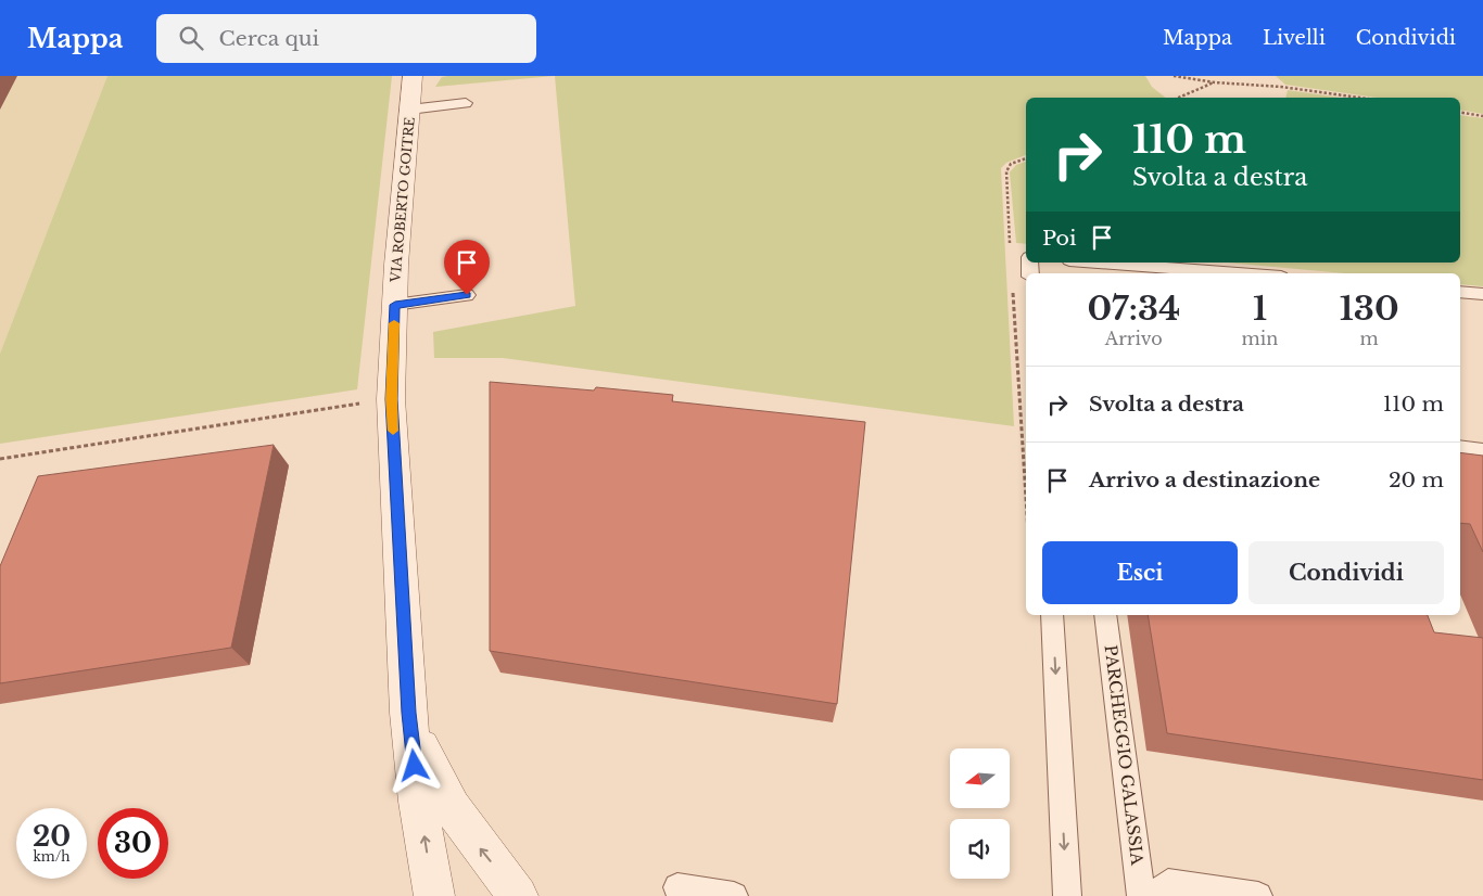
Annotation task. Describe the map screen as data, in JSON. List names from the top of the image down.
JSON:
{
  "streets": {
    "street": ["VIA ROBERTO GOITRE"],
    "lane": ["PARCHEGGIO GALASSIA"]
  },
  "one_way": ["VIA ROBERTO GOITRE"],
  "north": "left",
  "page": {
    "header": "Mappa",
    "search": "Cerca qui",
    "nav": ["Mappa", "Livelli", "Condividi"],
    "turn": ["110 m", "Svolta a destra"],
    "then": "Poi",
    "eta": [
      "07:34",
      "Arrivo",
      "1",
      "min",
      "130",
      "m"
    ],
    "list": [
      {
        "name": "Svolta a destra",
        "value": "110 m"
      },
      {
        "name": "Arrivo a destinazione",
        "value": "20 m"
      }
    ],
    "buttons": ["Esci", "Condividi"],
    "speed": "20 km/h",
    "limit": "30"
  }
}
